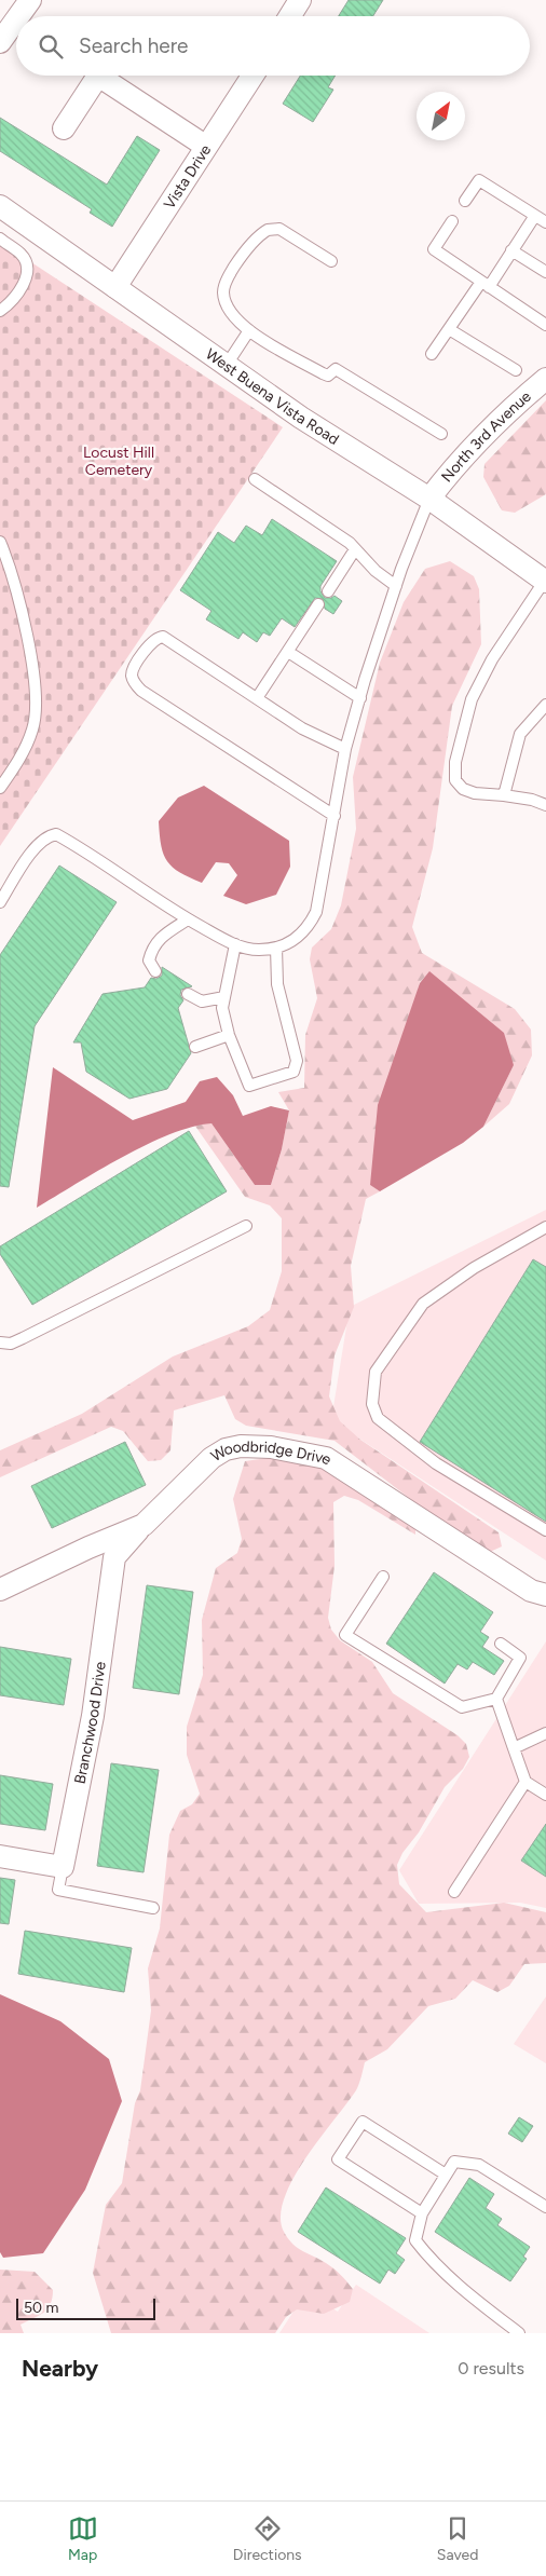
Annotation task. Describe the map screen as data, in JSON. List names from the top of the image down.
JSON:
{
  "streets": {
    "street": [
      "Vista Drive",
      "West Buena Vista Road",
      "North 3rd Avenue",
      "Woodbridge Drive",
      "Branchwood Drive"
    ]
  },
  "crossings": [
    ["Vista Drive", "West Buena Vista Road"],
    ["West Buena Vista Road", "North 3rd Avenue"],
    ["Woodbridge Drive", "Branchwood Drive"]
  ],
  "parks": ["Locust Hill Cemetery"],
  "scale_bar": "50 m",
  "north": "top right",
  "page": {
    "search": "Search here",
    "scale": "50 m",
    "heading": ["Nearby", "0 results"],
    "nav": ["Map", "Directions", "Saved"]
  }
}
